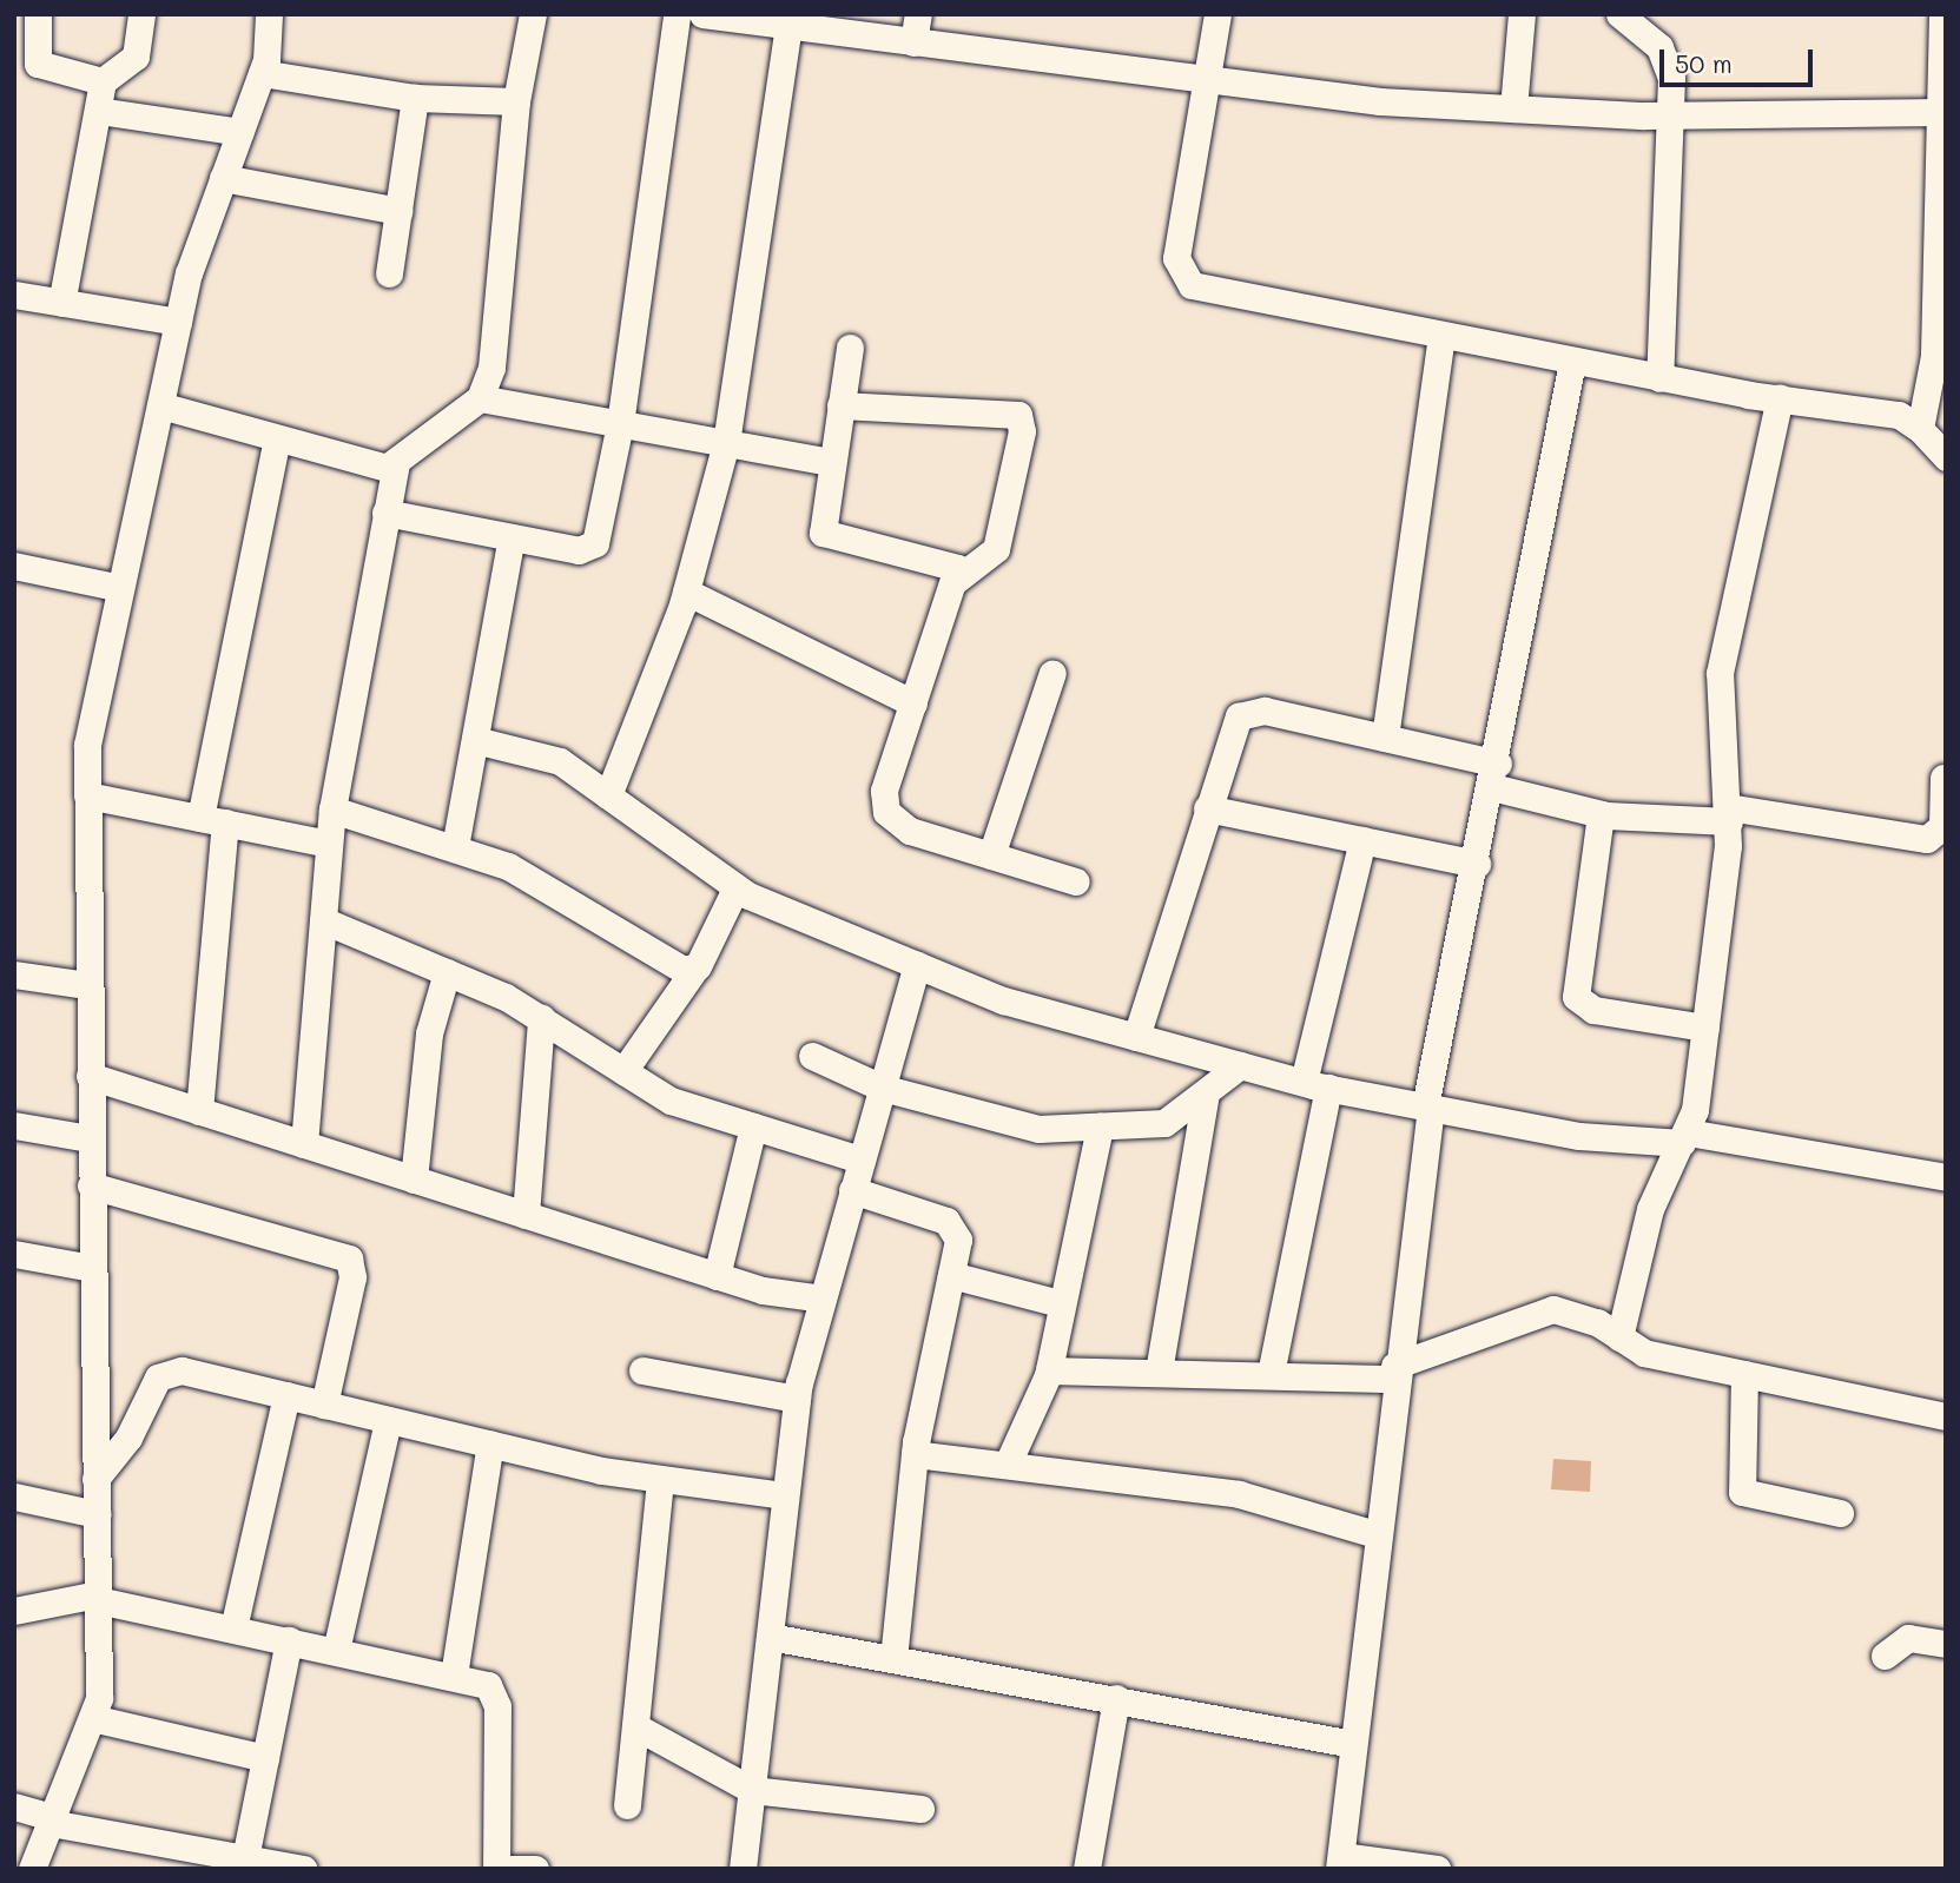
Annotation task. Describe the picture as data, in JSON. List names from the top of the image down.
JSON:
{
  "scale_bar": "50 m"
}
